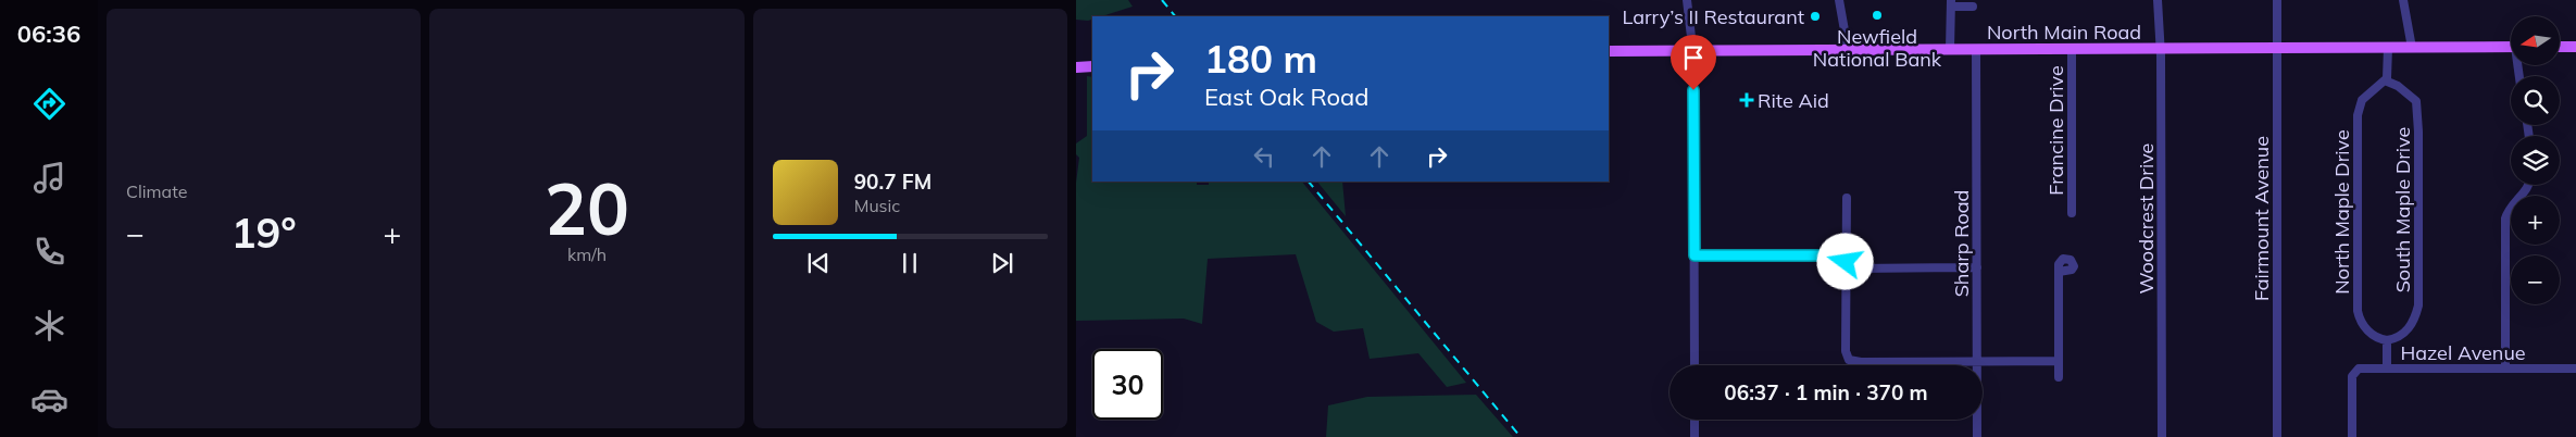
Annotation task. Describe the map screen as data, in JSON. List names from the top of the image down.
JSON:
{
  "streets": {
    "main road": ["North Main Road"],
    "street": [
      "Francine Drive",
      "South Maple Drive",
      "North Maple Drive",
      "Woodcrest Drive",
      "Fairmount Avenue",
      "Sharp Road",
      "Hazel Avenue"
    ]
  },
  "crossings": [
    ["North Main Road", "Francine Drive"],
    ["North Main Road", "Woodcrest Drive"],
    ["North Main Road", "Fairmount Avenue"],
    ["North Main Road", "Sharp Road"],
    ["South Maple Drive", "North Maple Drive"]
  ],
  "places": {
    "other": ["Newfield National Bank", "Larry’s II Restaurant"],
    "health": ["Rite Aid"]
  },
  "north": "left",
  "page": {
    "tabs": "06:36",
    "tile": [
      "Climate",
      ["20", "km/h"]
    ],
    "map_buttons": ["+", "−"],
    "turn": ["180 m", "East Oak Road"],
    "song": ["90.7 FM", "Music"],
    "heat": ["−", "19°", "+"],
    "limit": "30",
    "trip": "06:37 · 1 min · 370 m"
  }
}
